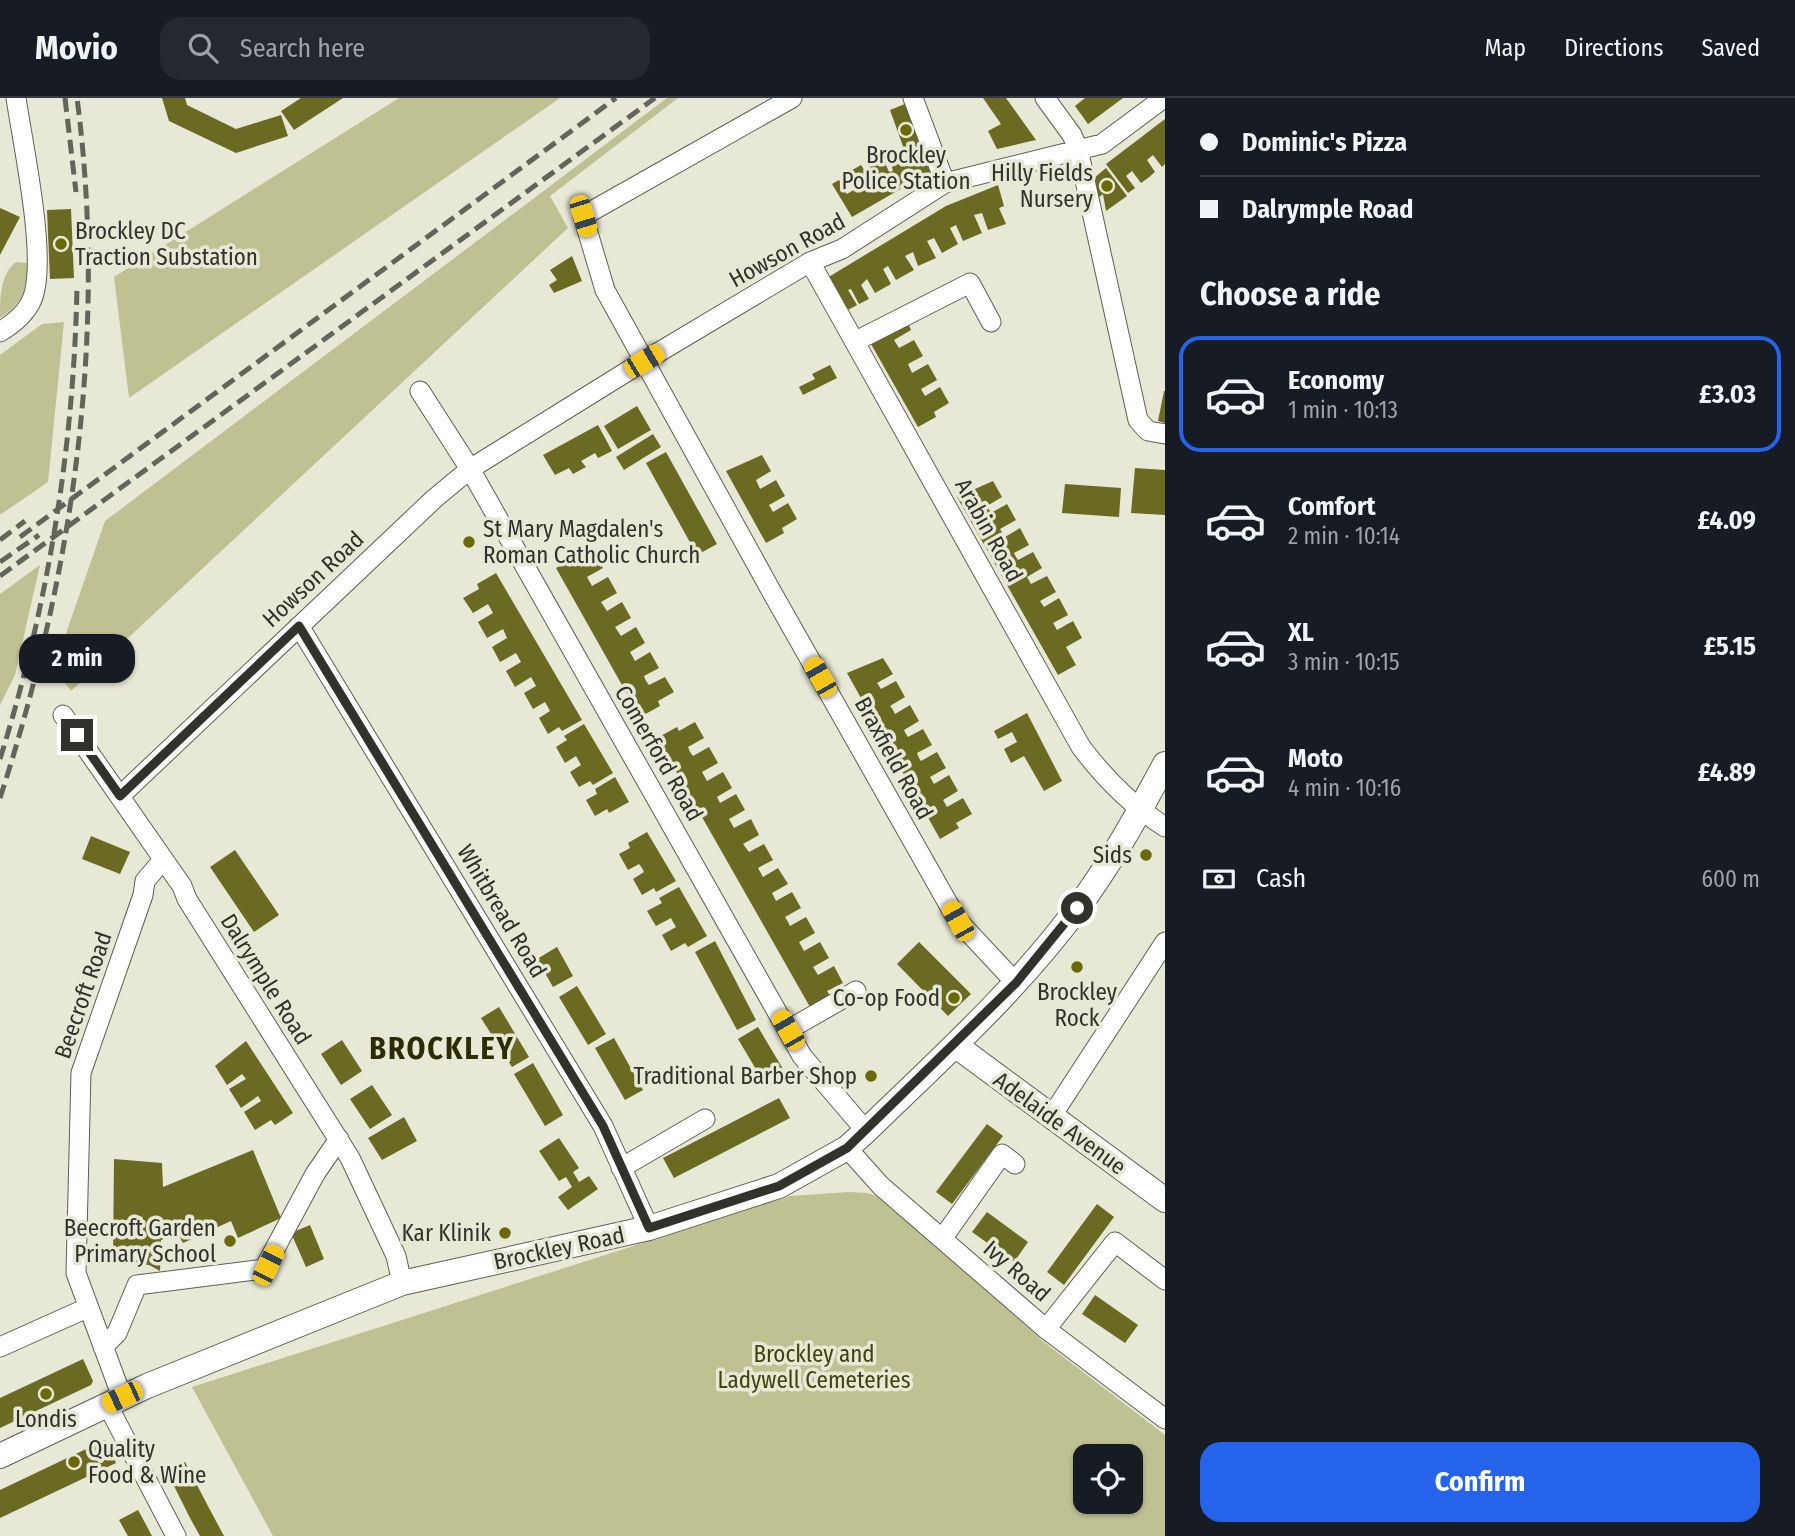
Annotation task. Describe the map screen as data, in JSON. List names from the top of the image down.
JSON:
{
  "streets": {
    "main road": ["Adelaide Avenue", "Brockley Road"],
    "street": [
      "Howson Road",
      "Arabin Road",
      "Comerford Road",
      "Braxfield Road",
      "Whitbread Road",
      "Dalrymple Road",
      "Beecroft Road",
      "Ivy Road"
    ]
  },
  "crossings": [
    ["Howson Road", "Arabin Road"],
    ["Howson Road", "Comerford Road"],
    ["Howson Road", "Braxfield Road"],
    ["Howson Road", "Whitbread Road"],
    ["Howson Road", "Dalrymple Road"],
    ["Arabin Road", "Brockley Road"],
    ["Comerford Road", "Brockley Road"],
    ["Braxfield Road", "Brockley Road"],
    ["Whitbread Road", "Brockley Road"],
    ["Dalrymple Road", "Beecroft Road"],
    ["Dalrymple Road", "Brockley Road"],
    ["Beecroft Road", "Brockley Road"],
    ["Adelaide Avenue", "Brockley Road"],
    ["Brockley Road", "Ivy Road"]
  ],
  "districts": ["BROCKLEY"],
  "parks": ["Brockley and Ladywell Cemeteries"],
  "places": [
    "Brockley Police Station",
    "Hilly Fields Nursery",
    "Brockley DC Traction Substation",
    "St Mary Magdalen's Roman Catholic Church",
    "Sids",
    "Brockley Rock",
    "Co-op Food",
    "Traditional Barber Shop",
    "Kar Klinik",
    "Beecroft Garden Primary School",
    "Londis",
    "Quality Food & Wine"
  ],
  "page": {
    "header": "Movio",
    "search": "Search here",
    "nav": ["Map", "Directions", "Saved"],
    "banner": ["Dominic's Pizza", "Dalrymple Road"],
    "heading": "Choose a ride",
    "list": [
      {
        "name": "Economy",
        "note": "1 min · 10:13",
        "value": "£3.03"
      },
      {
        "name": "Comfort",
        "note": "2 min · 10:14",
        "value": "£4.09"
      },
      {
        "name": "XL",
        "note": "3 min · 10:15",
        "value": "£5.15"
      },
      {
        "name": "Moto",
        "note": "4 min · 10:16",
        "value": "£4.89"
      }
    ],
    "bubble": "2 min",
    "pay": ["Cash", "600 m"],
    "buttons": "Confirm"
  }
}
